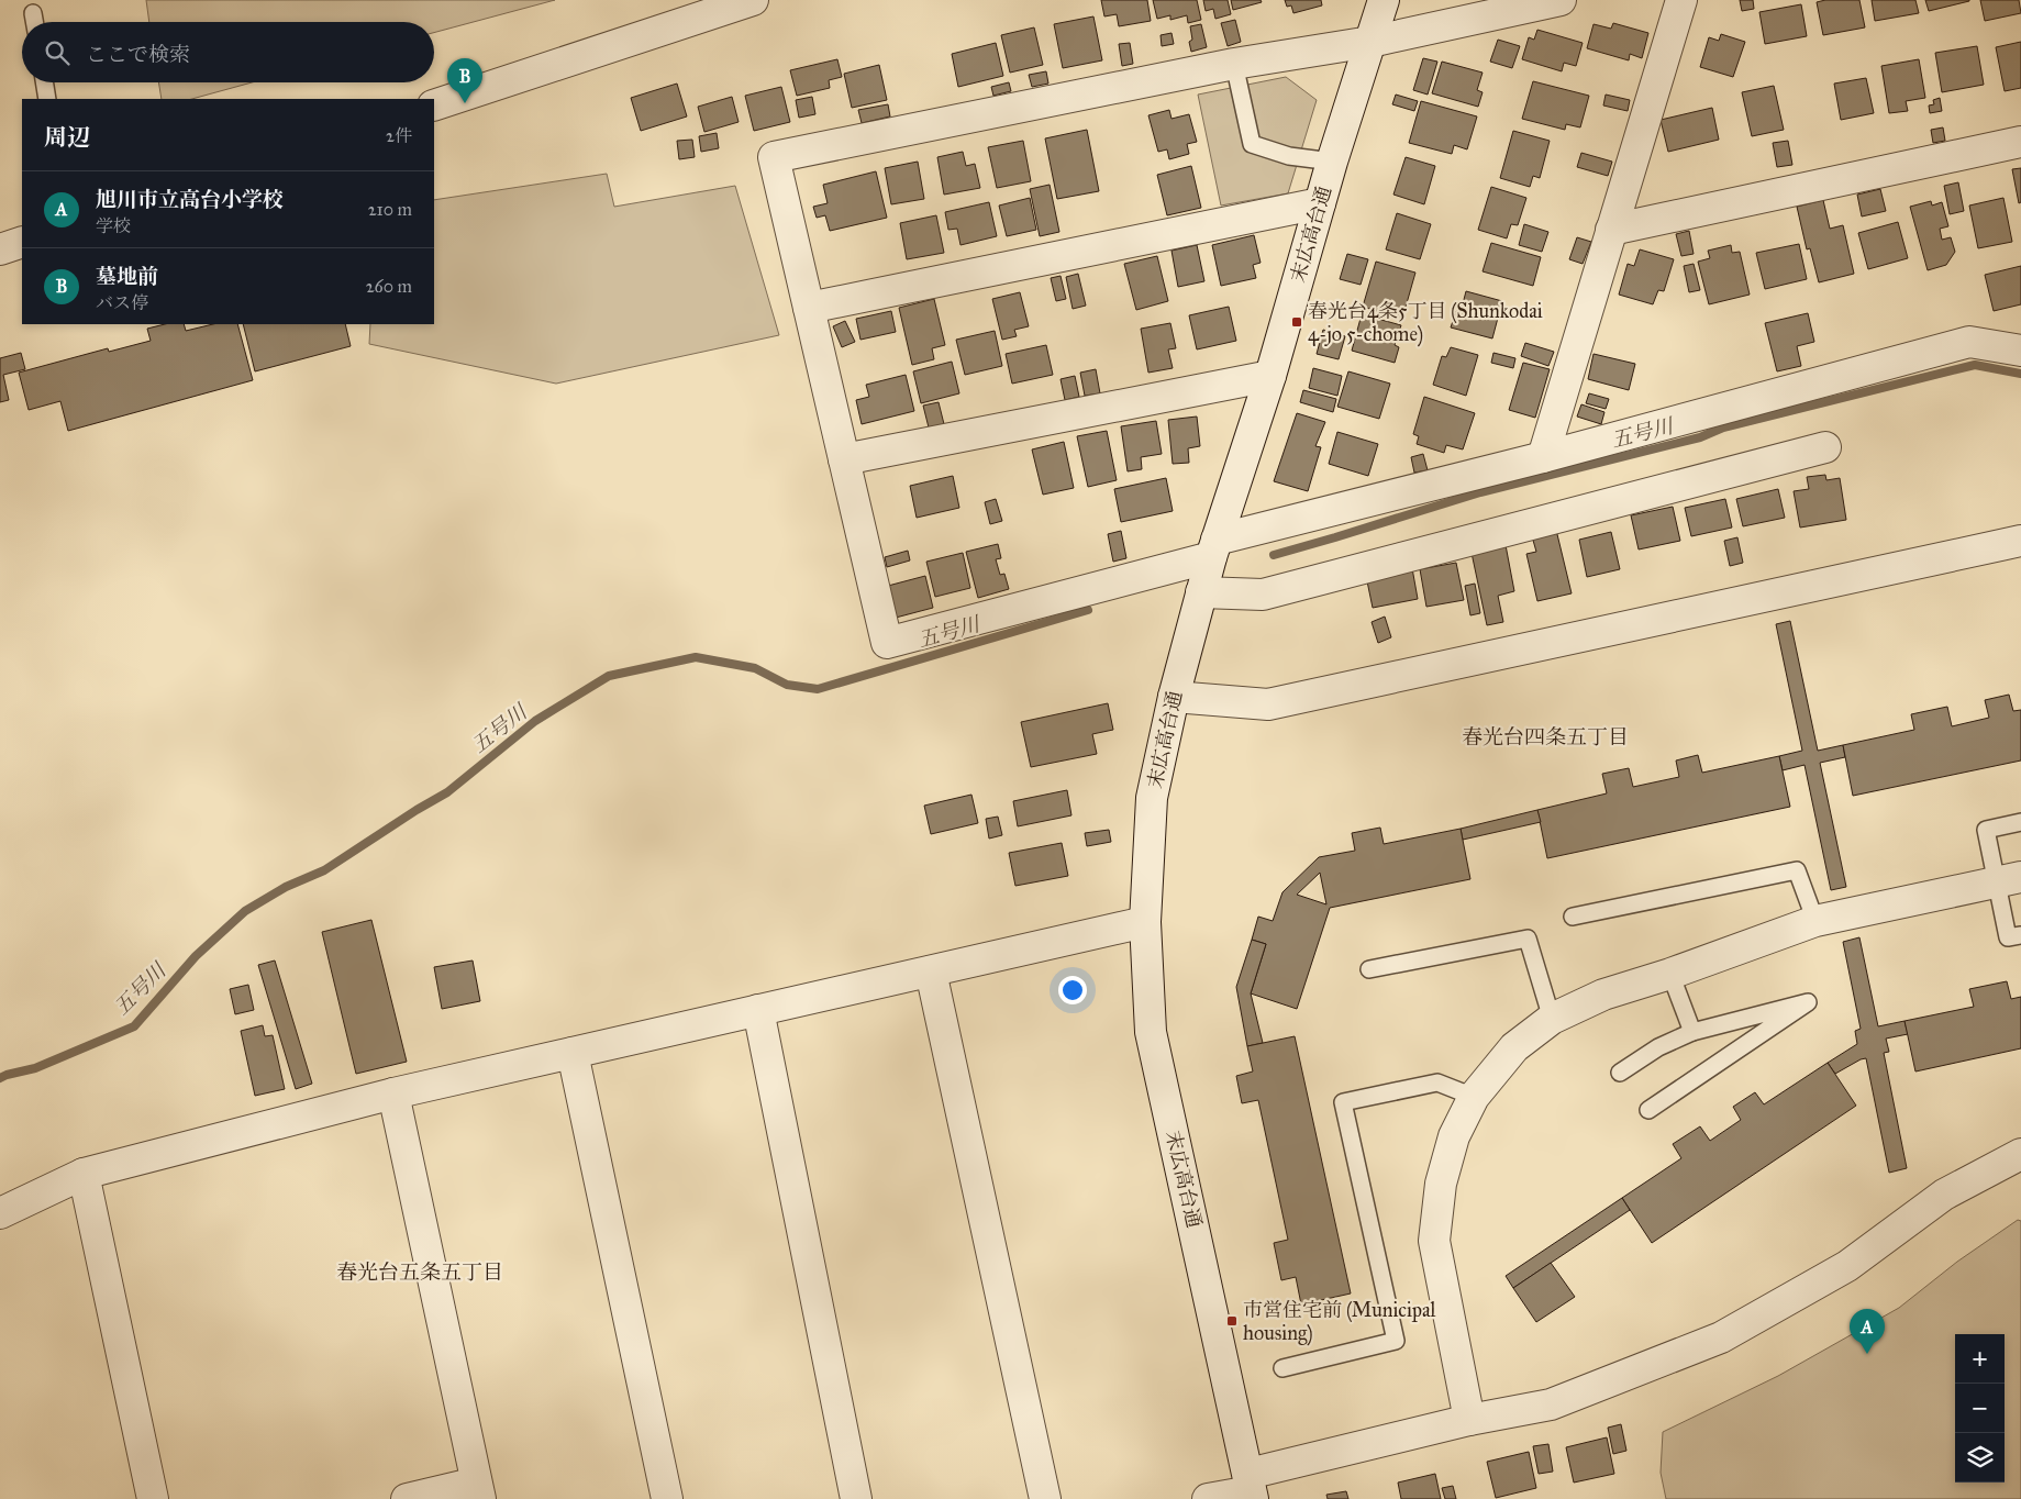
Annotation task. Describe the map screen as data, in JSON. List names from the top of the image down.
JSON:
{
  "streets": {
    "street": ["末広高台通"]
  },
  "districts": ["春光台四条五丁目", "春光台五条五丁目"],
  "water": ["五号川"],
  "places": {
    "transit": ["春光台4条5丁目 (Shunkodai 4-jo 5-chome)", "市営住宅前 (Municipal housing)"]
  },
  "page": {
    "search": "ここで検索",
    "pins": ["B", "A"],
    "heading": ["周辺", "2件"],
    "list": [
      {
        "mark": "A",
        "name": "旭川市立高台小学校",
        "note": "学校",
        "value": "210 m"
      },
      {
        "mark": "B",
        "name": "墓地前",
        "note": "バス停",
        "value": "260 m"
      }
    ],
    "map_buttons": ["+", "−"]
  }
}
